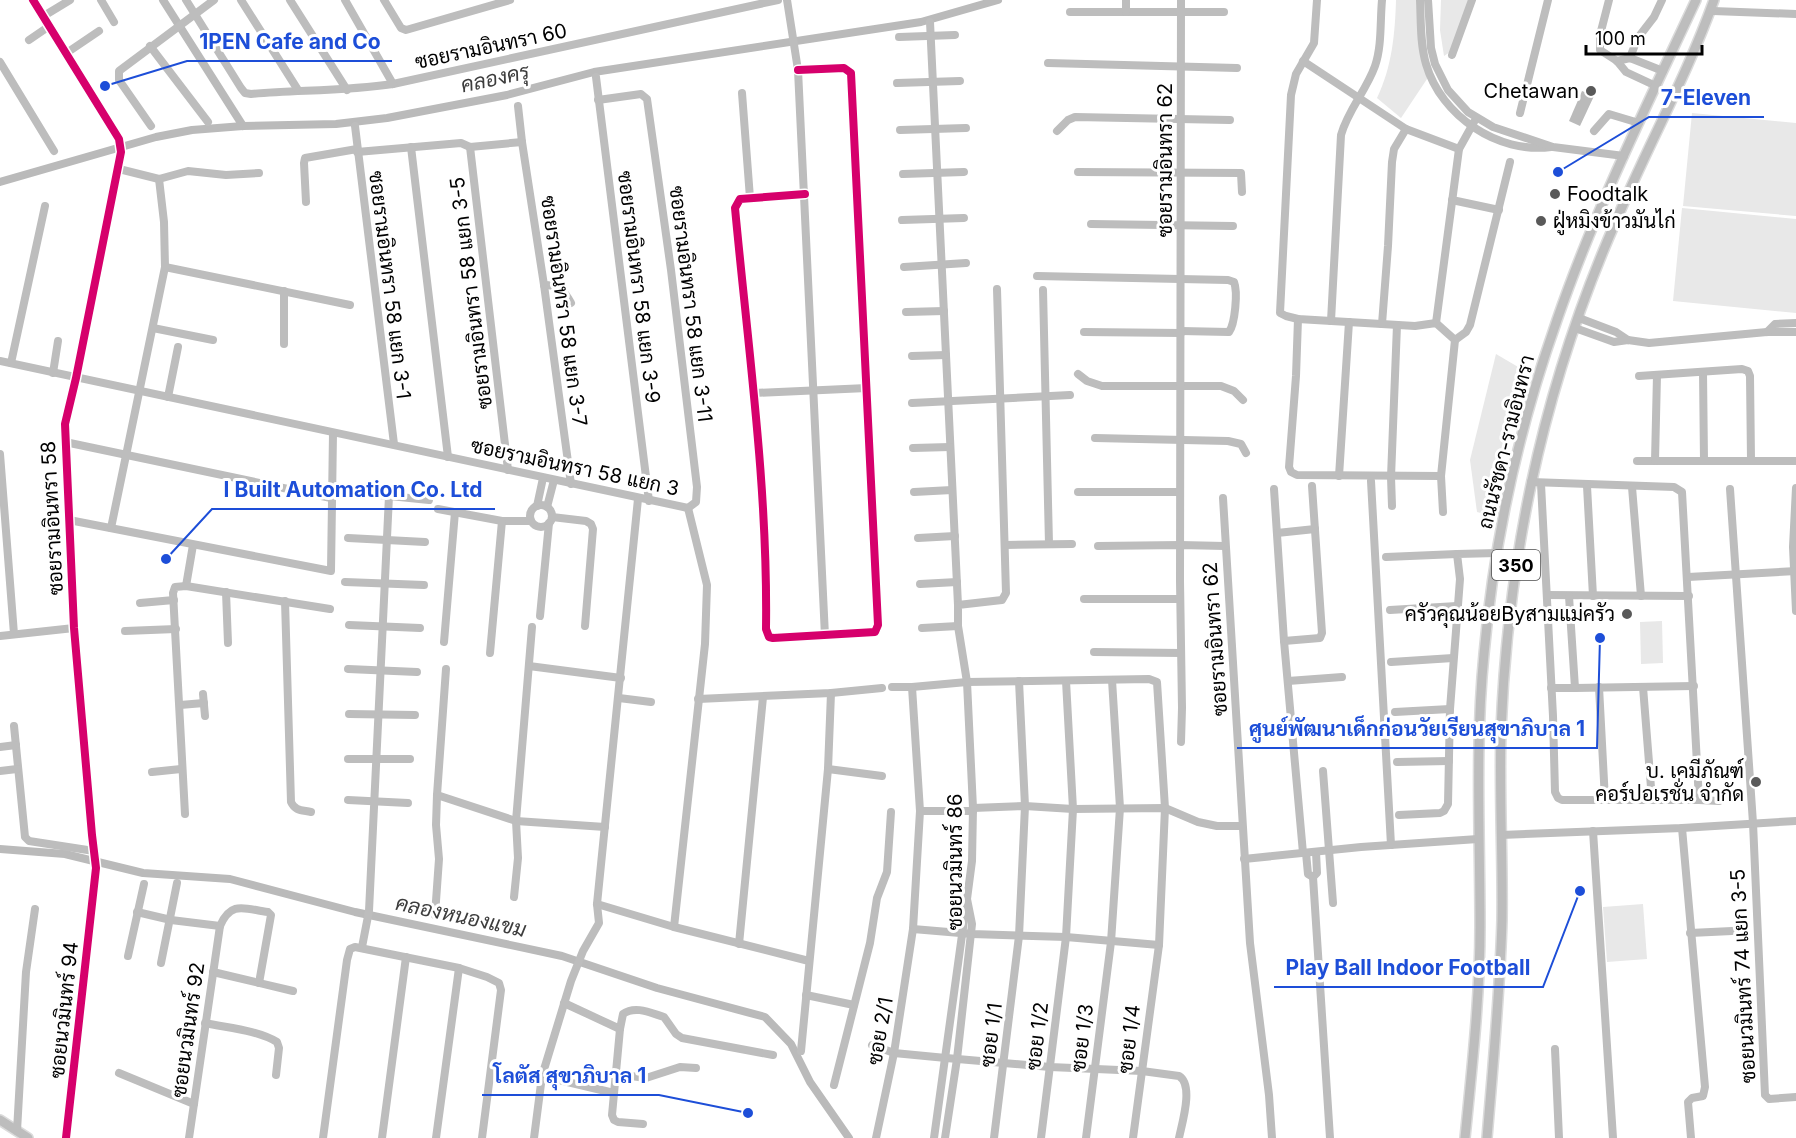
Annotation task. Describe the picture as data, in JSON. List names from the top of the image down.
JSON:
{
  "streets": {
    "main road": ["ถนนรัชดา-รามอินทรา", "350"],
    "street": [
      "ซอยรามอินทรา 60",
      "ซอยรามอินทรา 62",
      "ซอยรามอินทรา 58 แยก 3-1",
      "ซอยรามอินทรา 58 แยก 3-9",
      "ซอยรามอินทรา 58 แยก 3-5",
      "ซอยรามอินทรา 58 แยก 3-11",
      "ซอยรามอินทรา 58 แยก 3-7",
      "ซอยรามอินทรา 58 แยก 3",
      "ซอยรามอินทรา 58",
      "ซอยนวมินทร์ 86",
      "ซอยนวมินทร์ 74 แยก 3-5",
      "ซอยนวมินทร์ 94",
      "ซอยนวมินทร์ 92",
      "ซอย 2/1",
      "ซอย 1/1",
      "ซอย 1/2",
      "ซอย 1/3",
      "ซอย 1/4"
    ]
  },
  "crossings": [
    ["ซอยรามอินทรา 58 แยก 3-1", "ซอยรามอินทรา 58 แยก 3-5"],
    ["ซอยรามอินทรา 58 แยก 3-1", "ซอยรามอินทรา 58 แยก 3-7"],
    ["ซอยรามอินทรา 58 แยก 3-1", "ซอยรามอินทรา 58 แยก 3"],
    ["ซอยรามอินทรา 58 แยก 3-9", "ซอยรามอินทรา 58 แยก 3-11"],
    ["ซอยรามอินทรา 58 แยก 3-9", "ซอยรามอินทรา 58 แยก 3"],
    ["ซอยรามอินทรา 58 แยก 3-5", "ซอยรามอินทรา 58 แยก 3"],
    ["ซอยรามอินทรา 58 แยก 3-11", "ซอยรามอินทรา 58 แยก 3"],
    ["ซอยรามอินทรา 58 แยก 3-7", "ซอยรามอินทรา 58 แยก 3"],
    ["ซอยรามอินทรา 58 แยก 3", "ซอยรามอินทรา 58"],
    ["ซอยรามอินทรา 58", "ซอยนวมินทร์ 94"],
    ["ซอย 1/3", "ซอย 1/4"]
  ],
  "water": ["คลองครุ", "คลองหนองแขม"],
  "places": [
    "1PEN Cafe and Co",
    "Chetawan",
    "7-Eleven",
    "Foodtalk",
    "ฝู่หมิงข้าวมันไก่",
    "I Built Automation Co. Ltd",
    "ครัวคุณน้อยByสามแม่ครัว",
    "ศูนย์พัฒนาเด็กก่อนวัยเรียนสุขาภิบาล 1",
    "บ. เคมีภัณฑ์ คอร์ปอเรชั่น จำกัด",
    "Play Ball Indoor Football",
    "โลตัส สุขาภิบาล 1"
  ],
  "scale_bar": "100 m"
}
